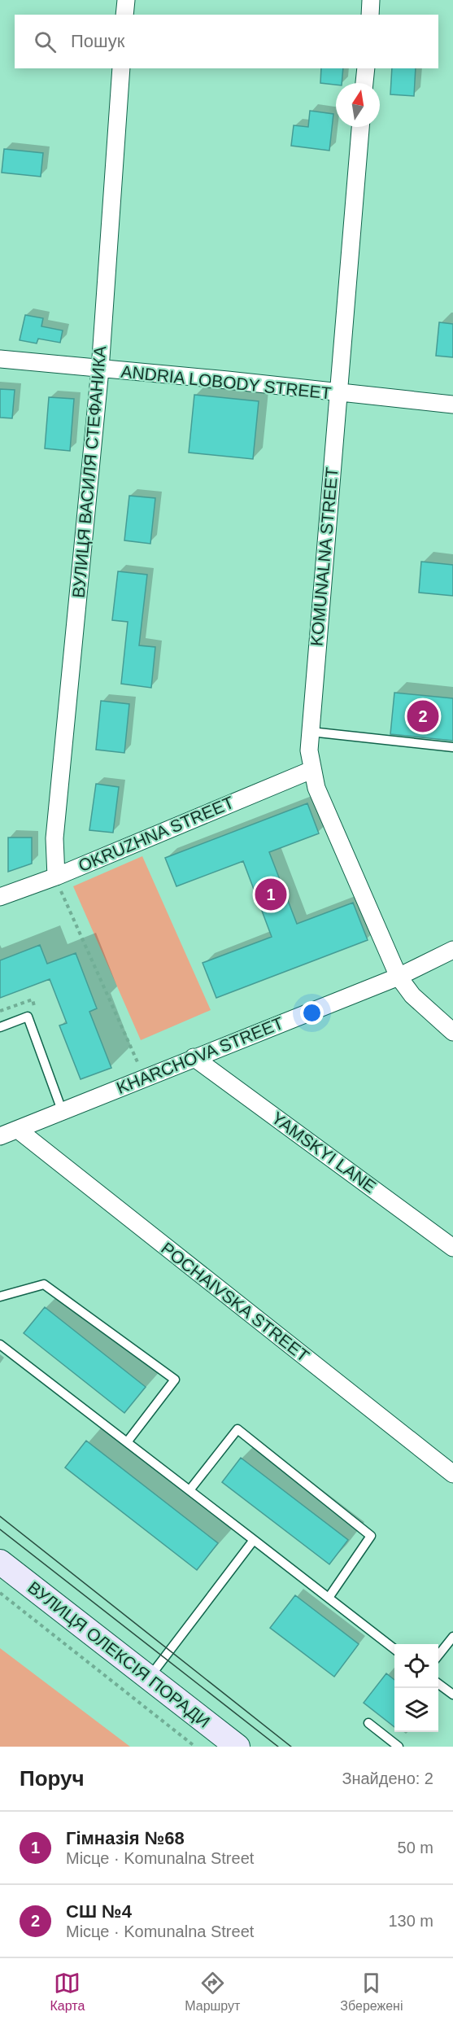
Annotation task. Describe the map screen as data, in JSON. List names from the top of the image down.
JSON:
{
  "streets": {
    "main road": ["ВУЛИЦЯ ОЛЕКСІЯ ПОРАДИ"],
    "street": [
      "ANDRIA LOBODY STREET",
      "ВУЛИЦЯ ВАСИЛЯ СТЕФАНИКА",
      "KOMUNALNA STREET",
      "OKRUZHNA STREET",
      "KHARCHOVA STREET",
      "YAMSKYI LANE",
      "POCHAIVSKA STREET"
    ]
  },
  "crossings": [
    ["ANDRIA LOBODY STREET", "ВУЛИЦЯ ВАСИЛЯ СТЕФАНИКА"],
    ["ANDRIA LOBODY STREET", "KOMUNALNA STREET"],
    ["ВУЛИЦЯ ВАСИЛЯ СТЕФАНИКА", "OKRUZHNA STREET"],
    ["KOMUNALNA STREET", "OKRUZHNA STREET"],
    ["KOMUNALNA STREET", "KHARCHOVA STREET"],
    ["KHARCHOVA STREET", "YAMSKYI LANE"],
    ["KHARCHOVA STREET", "POCHAIVSKA STREET"]
  ],
  "north": "top",
  "page": {
    "search": "Пошук",
    "pins": ["2", "1"],
    "heading": ["Поруч", "Знайдено: 2"],
    "list": [
      {
        "mark": "1",
        "name": "Гімназія №68",
        "note": "Місце · Komunalna Street",
        "value": "50 m"
      },
      {
        "mark": "2",
        "name": "СШ №4",
        "note": "Місце · Komunalna Street",
        "value": "130 m"
      }
    ],
    "nav": ["Карта", "Маршрут", "Збережені"]
  }
}
